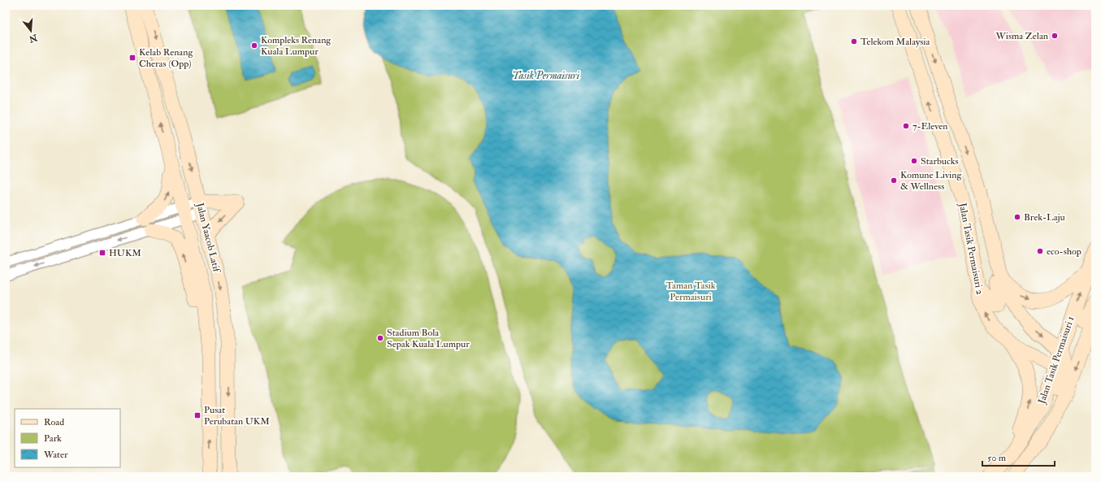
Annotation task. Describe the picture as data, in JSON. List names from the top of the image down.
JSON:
{
  "streets": {
    "street": ["Jalan Yaacob Latif", "Jalan Tasik Permaisuri 2", "Jalan Tasik Permaisuri 1"]
  },
  "crossings": [
    ["Jalan Tasik Permaisuri 2", "Jalan Tasik Permaisuri 1"]
  ],
  "water": ["Tasik Permaisuri"],
  "parks": ["Taman Tasik Permaisuri"],
  "places": {
    "other": [
      "Wisma Zelan",
      "Telekom Malaysia",
      "Kompleks Renang Kuala Lumpur",
      "7-Eleven",
      "Starbucks",
      "Komune Living & Wellness",
      "Brek-Laju",
      "eco-shop",
      "Stadium Bola Sepak Kuala Lumpur"
    ],
    "transit": ["Kelab Renang Cheras (Opp)", "HUKM", "Pusat Perubatan UKM"]
  },
  "legend": ["Road", "Park", "Water"],
  "scale_bar": "50 m",
  "north": "bottom"
}
